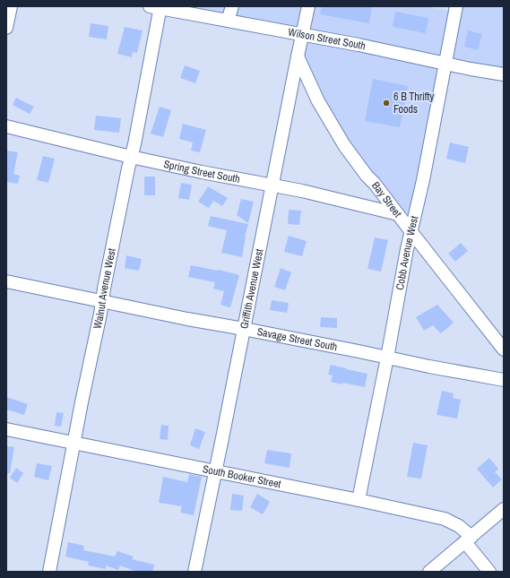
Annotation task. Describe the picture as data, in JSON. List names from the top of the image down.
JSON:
{
  "streets": {
    "street": [
      "Wilson Street South",
      "Spring Street South",
      "Bay Street",
      "Cobb Avenue West",
      "Walnut Avenue West",
      "Griffith Avenue West",
      "Savage Street South",
      "South Booker Street"
    ]
  },
  "crossings": [
    ["Wilson Street South", "Cobb Avenue West"],
    ["Wilson Street South", "Walnut Avenue West"],
    ["Wilson Street South", "Griffith Avenue West"],
    ["Spring Street South", "Bay Street"],
    ["Spring Street South", "Walnut Avenue West"],
    ["Spring Street South", "Griffith Avenue West"],
    ["Bay Street", "Cobb Avenue West"],
    ["Bay Street", "Griffith Avenue West"],
    ["Cobb Avenue West", "Savage Street South"],
    ["Cobb Avenue West", "South Booker Street"],
    ["Walnut Avenue West", "Savage Street South"],
    ["Walnut Avenue West", "South Booker Street"],
    ["Griffith Avenue West", "Savage Street South"],
    ["Griffith Avenue West", "South Booker Street"]
  ],
  "places": ["6 B Thrifty Foods"]
}
